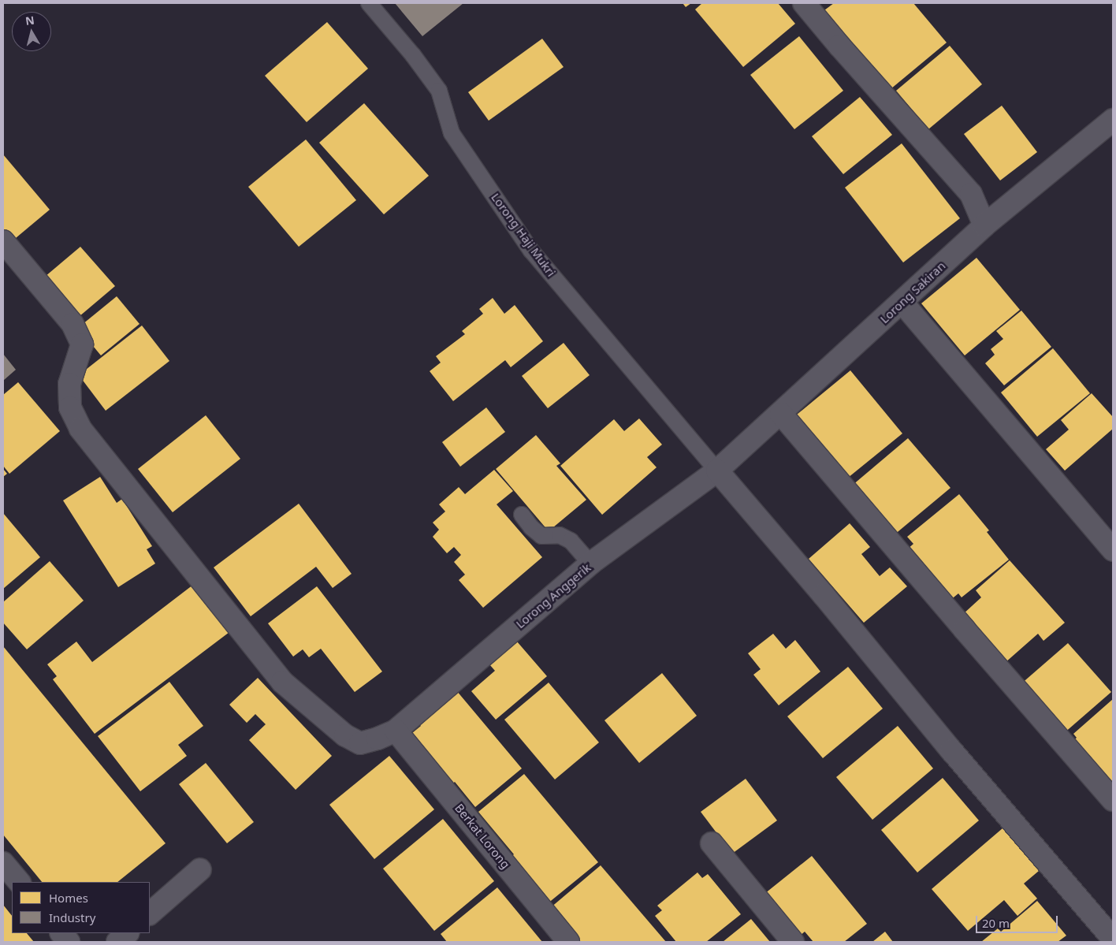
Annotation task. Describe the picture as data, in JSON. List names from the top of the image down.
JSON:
{
  "streets": {
    "street": ["Lorong Sakiran", "Lorong Anggerik", "Berkat Lorong"],
    "lane": ["Lorong Haji Mukri"]
  },
  "crossings": [
    ["Lorong Haji Mukri", "Lorong Sakiran"],
    ["Lorong Haji Mukri", "Lorong Anggerik"],
    ["Lorong Sakiran", "Lorong Anggerik"],
    ["Lorong Anggerik", "Berkat Lorong"]
  ],
  "legend": ["Homes", "Industry"],
  "scale_bar": "20 m",
  "north": "top"
}
